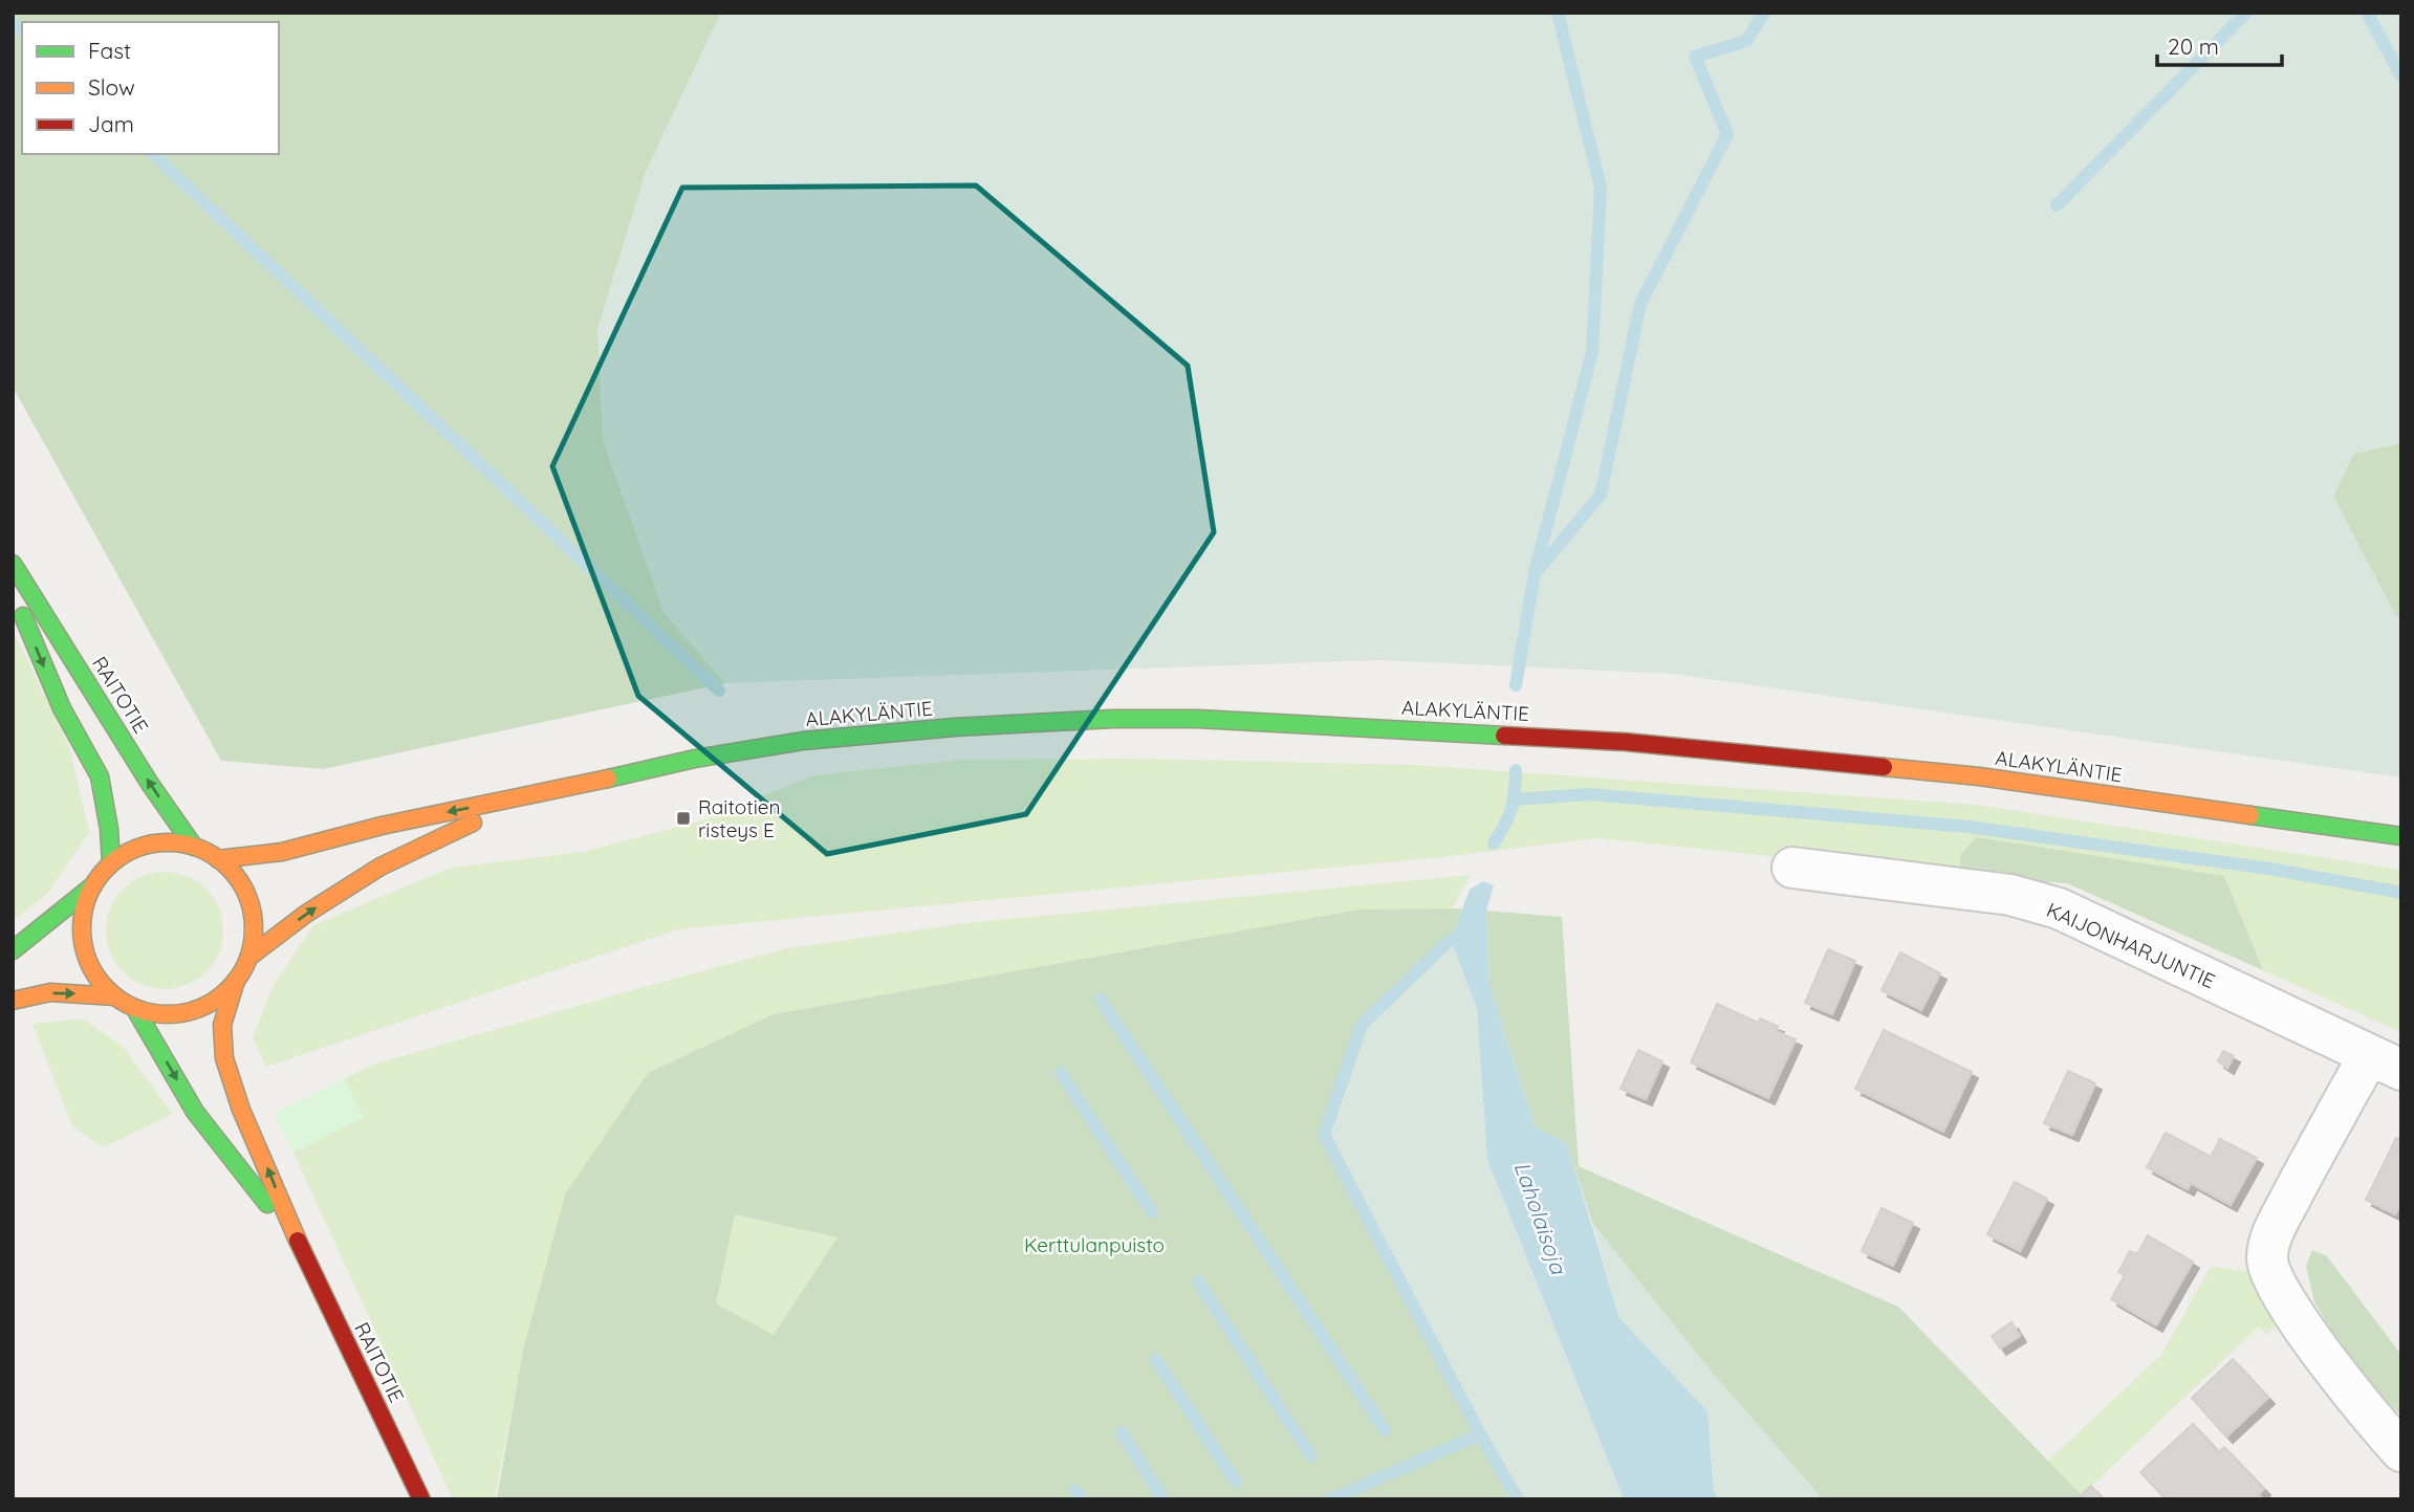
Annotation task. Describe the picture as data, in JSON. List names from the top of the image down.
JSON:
{
  "streets": {
    "main road": ["RAITOTIE", "ALAKYLÄNTIE"],
    "street": ["KAIJONHARJUNTIE"]
  },
  "crossings": [
    ["RAITOTIE", "ALAKYLÄNTIE"]
  ],
  "water": ["Laholaisoja"],
  "parks": ["Kerttulanpuisto"],
  "places": {
    "transit": ["Raitotien risteys E"]
  },
  "legend": ["Fast", "Slow", "Jam"],
  "scale_bar": "20 m"
}
